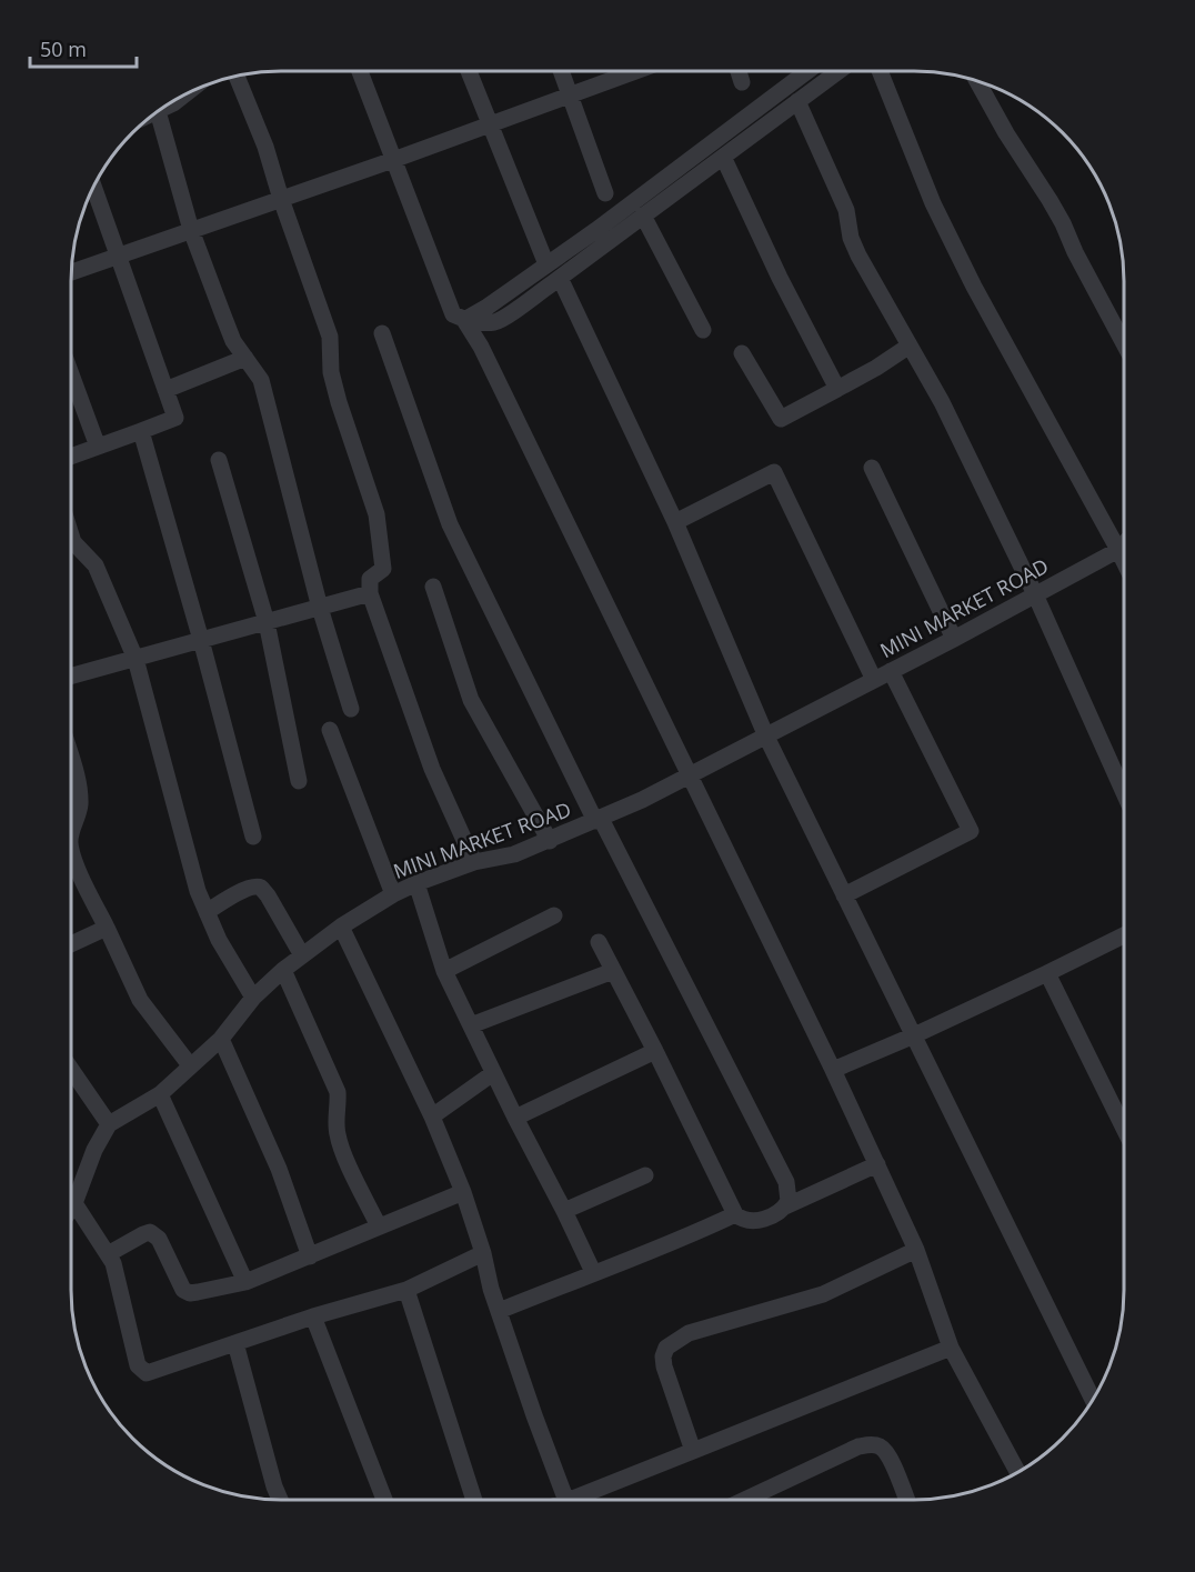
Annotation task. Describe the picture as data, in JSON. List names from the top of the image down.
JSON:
{
  "streets": {
    "street": ["MINI MARKET ROAD"]
  },
  "scale_bar": "50 m"
}
